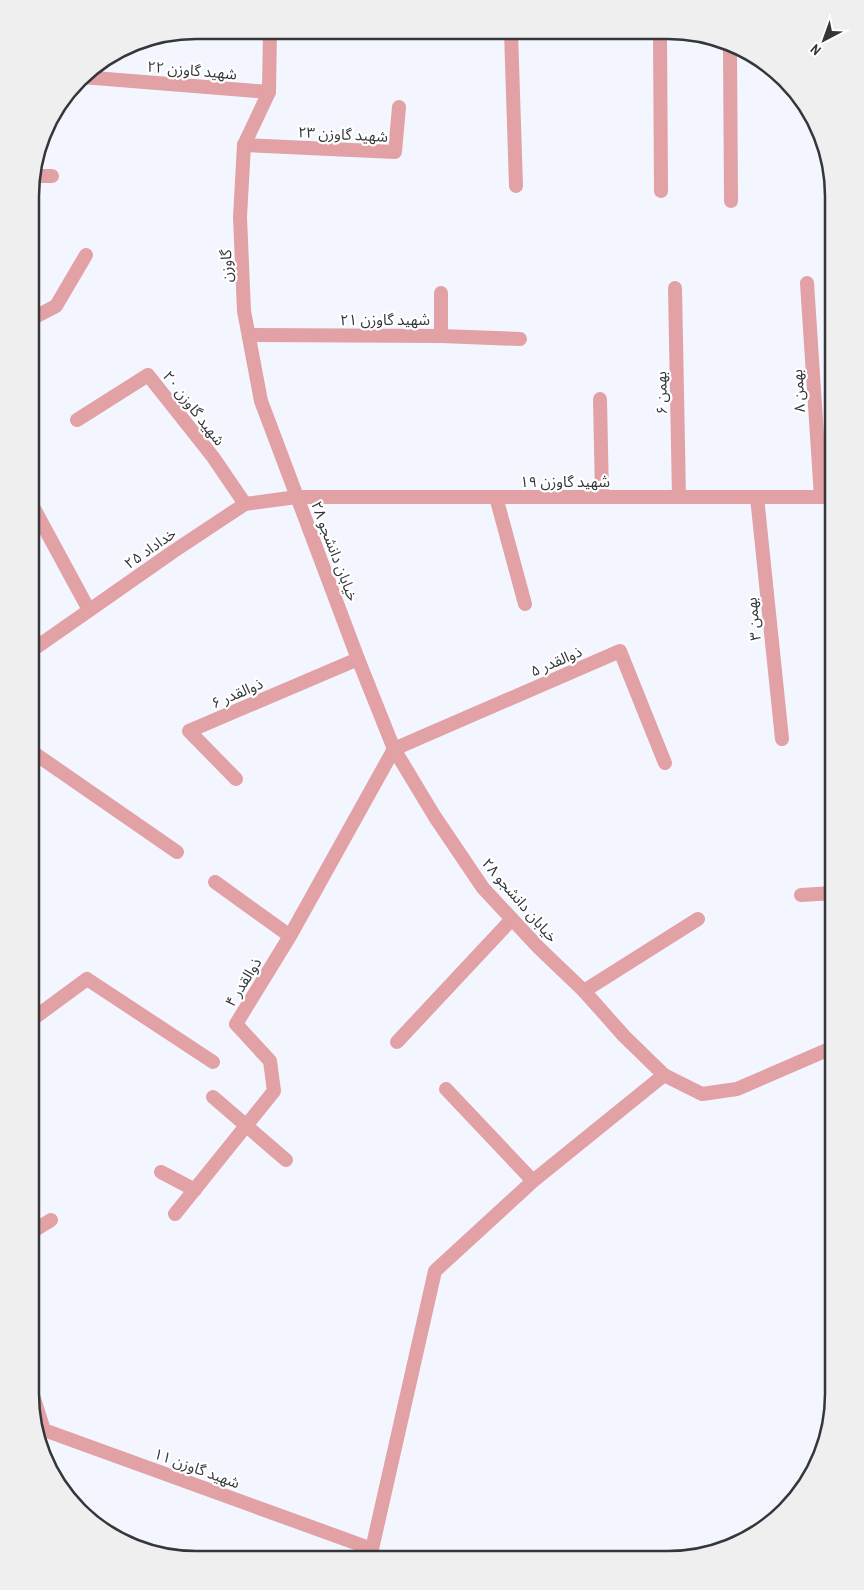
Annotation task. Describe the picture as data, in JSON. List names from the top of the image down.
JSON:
{
  "streets": {
    "street": [
      "شهید گاوزن ۲۲",
      "شهید گاوزن ۲۳",
      "گاوزن",
      "شهید گاوزن ۲۱",
      "بهمن ۸",
      "بهمن ۶",
      "شهید گاوزن ۲۰",
      "شهید گاوزن ۱۹",
      "خداداد ۲۵",
      "خیابان دانشجو ۲۸",
      "بهمن ۳",
      "ذوالقدر ۵",
      "ذوالقدر ۶",
      "ذوالقدر ۴",
      "شهید گاوزن ۱۱"
    ]
  },
  "crossings": [
    ["شهید گاوزن ۲۲", "گاوزن"],
    ["شهید گاوزن ۲۳", "گاوزن"],
    ["گاوزن", "شهید گاوزن ۲۱"],
    ["گاوزن", "شهید گاوزن ۱۹"],
    ["گاوزن", "خداداد ۲۵"],
    ["گاوزن", "خیابان دانشجو ۲۸"],
    ["بهمن ۶", "شهید گاوزن ۱۹"],
    ["شهید گاوزن ۲۰", "خداداد ۲۵"],
    ["شهید گاوزن ۱۹", "خداداد ۲۵"],
    ["شهید گاوزن ۱۹", "خیابان دانشجو ۲۸"],
    ["شهید گاوزن ۱۹", "بهمن ۳"],
    ["خداداد ۲۵", "خیابان دانشجو ۲۸"],
    ["خیابان دانشجو ۲۸", "ذوالقدر ۵"],
    ["خیابان دانشجو ۲۸", "ذوالقدر ۶"],
    ["خیابان دانشجو ۲۸", "ذوالقدر ۴"],
    ["ذوالقدر ۵", "ذوالقدر ۴"]
  ],
  "north": "bottom left"
}
